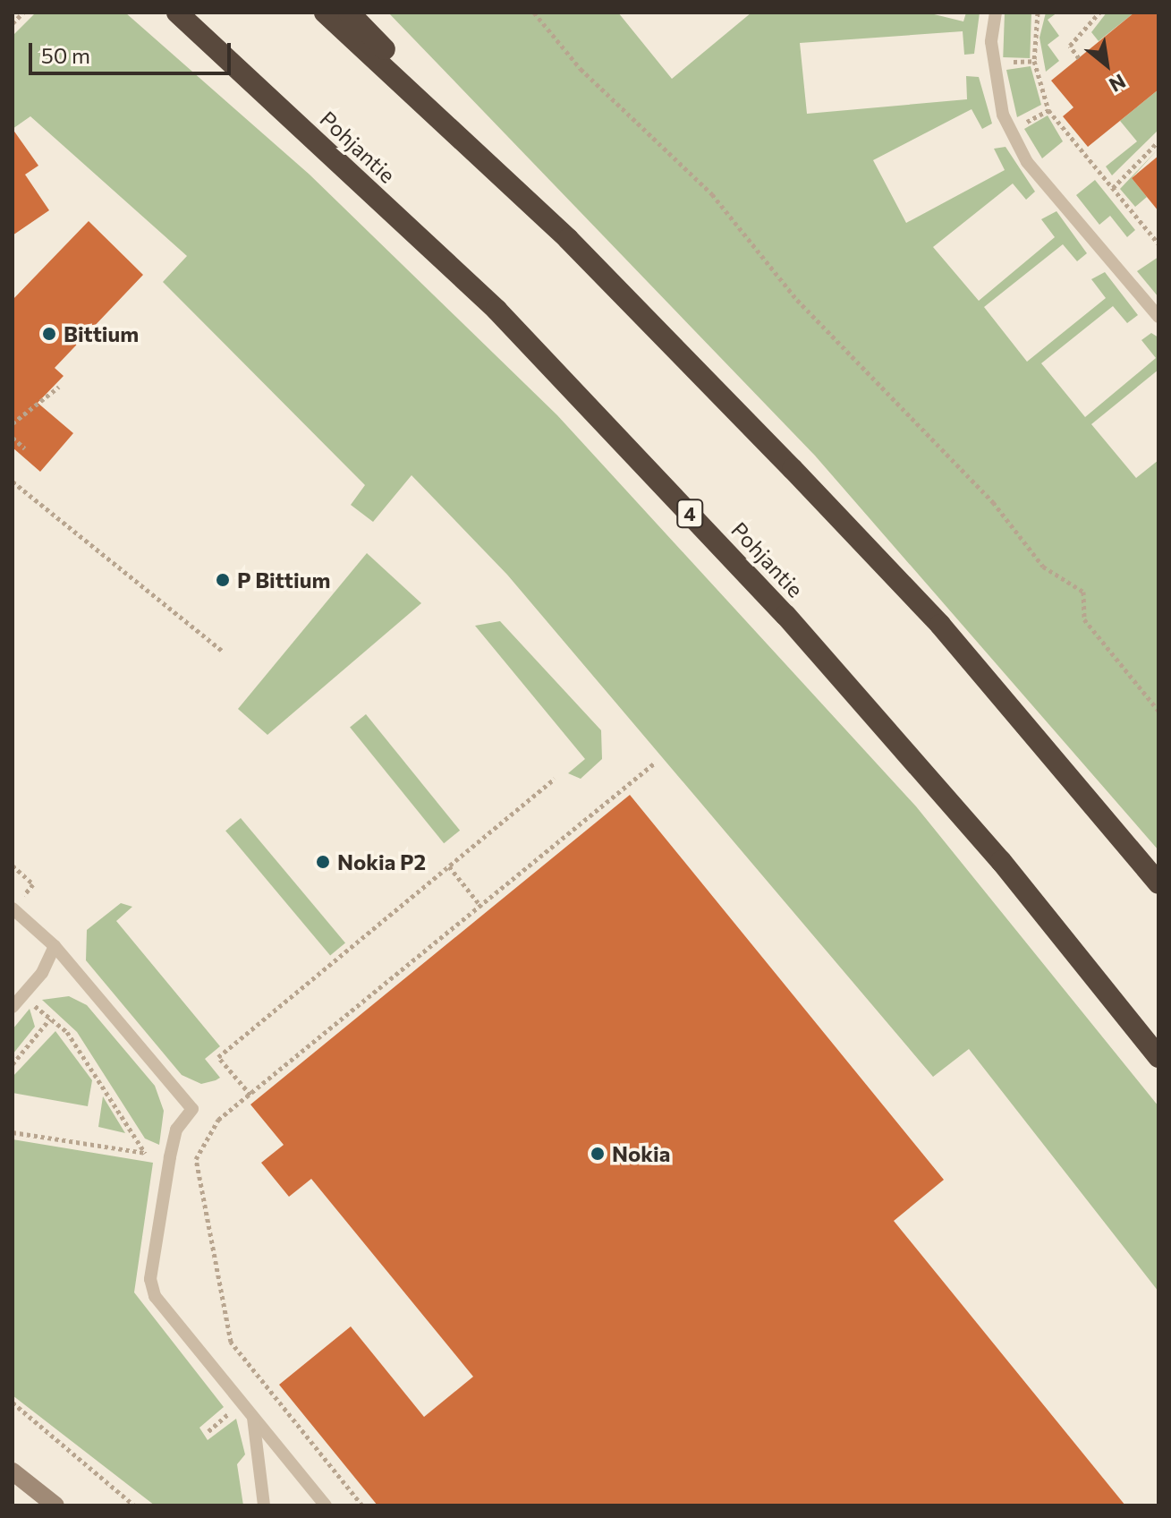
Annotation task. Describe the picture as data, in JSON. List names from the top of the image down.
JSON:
{
  "streets": {
    "highway": ["Pohjantie", "4"]
  },
  "places": [
    "Bittium",
    "P Bittium",
    "Nokia P2",
    "Nokia"
  ],
  "scale_bar": "50 m",
  "north": "bottom right"
}
